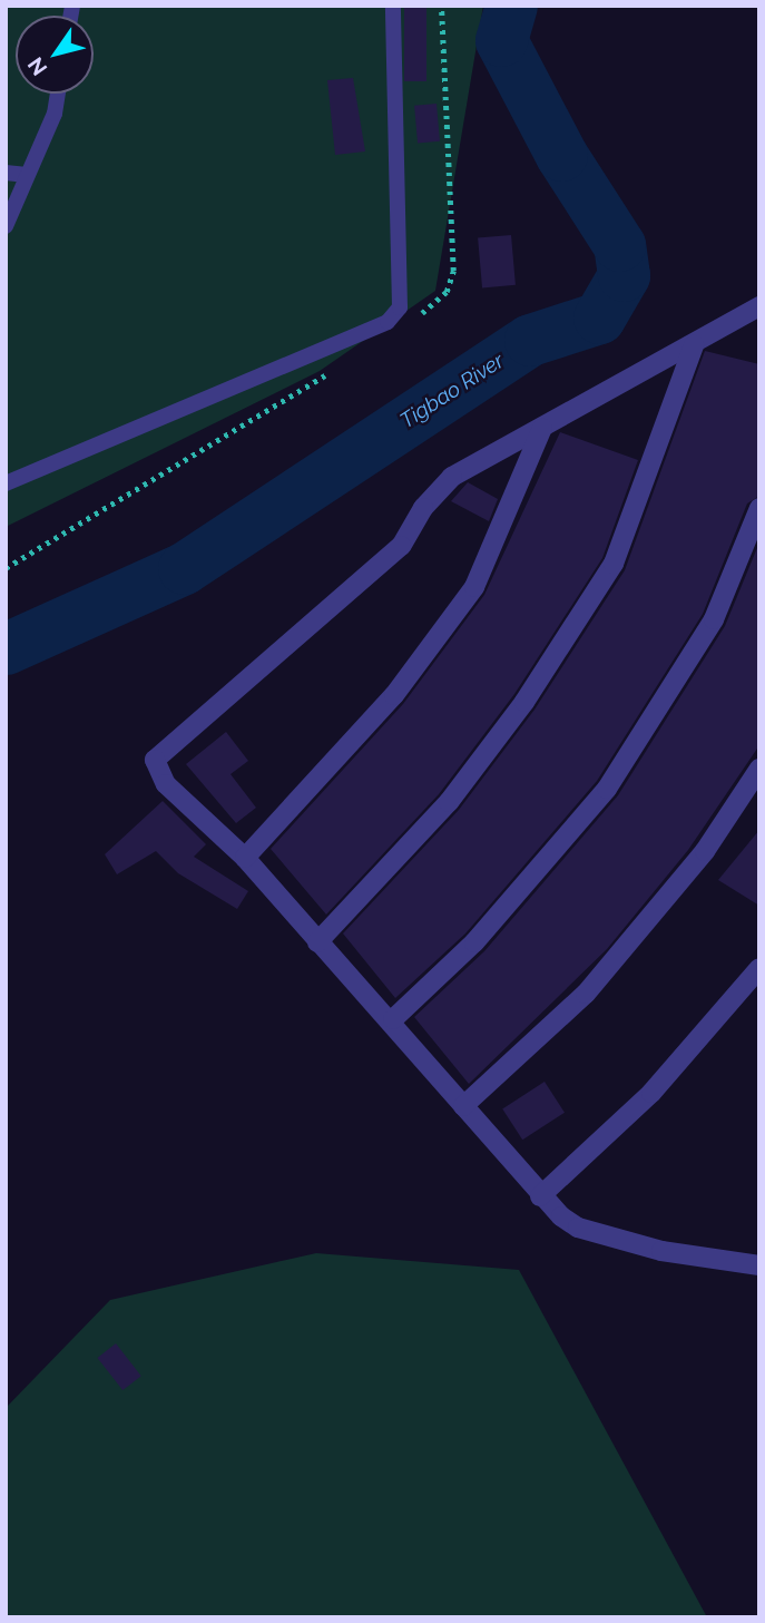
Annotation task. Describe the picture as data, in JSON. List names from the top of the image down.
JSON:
{
  "water": ["Tigbao River"],
  "north": "bottom left"
}
